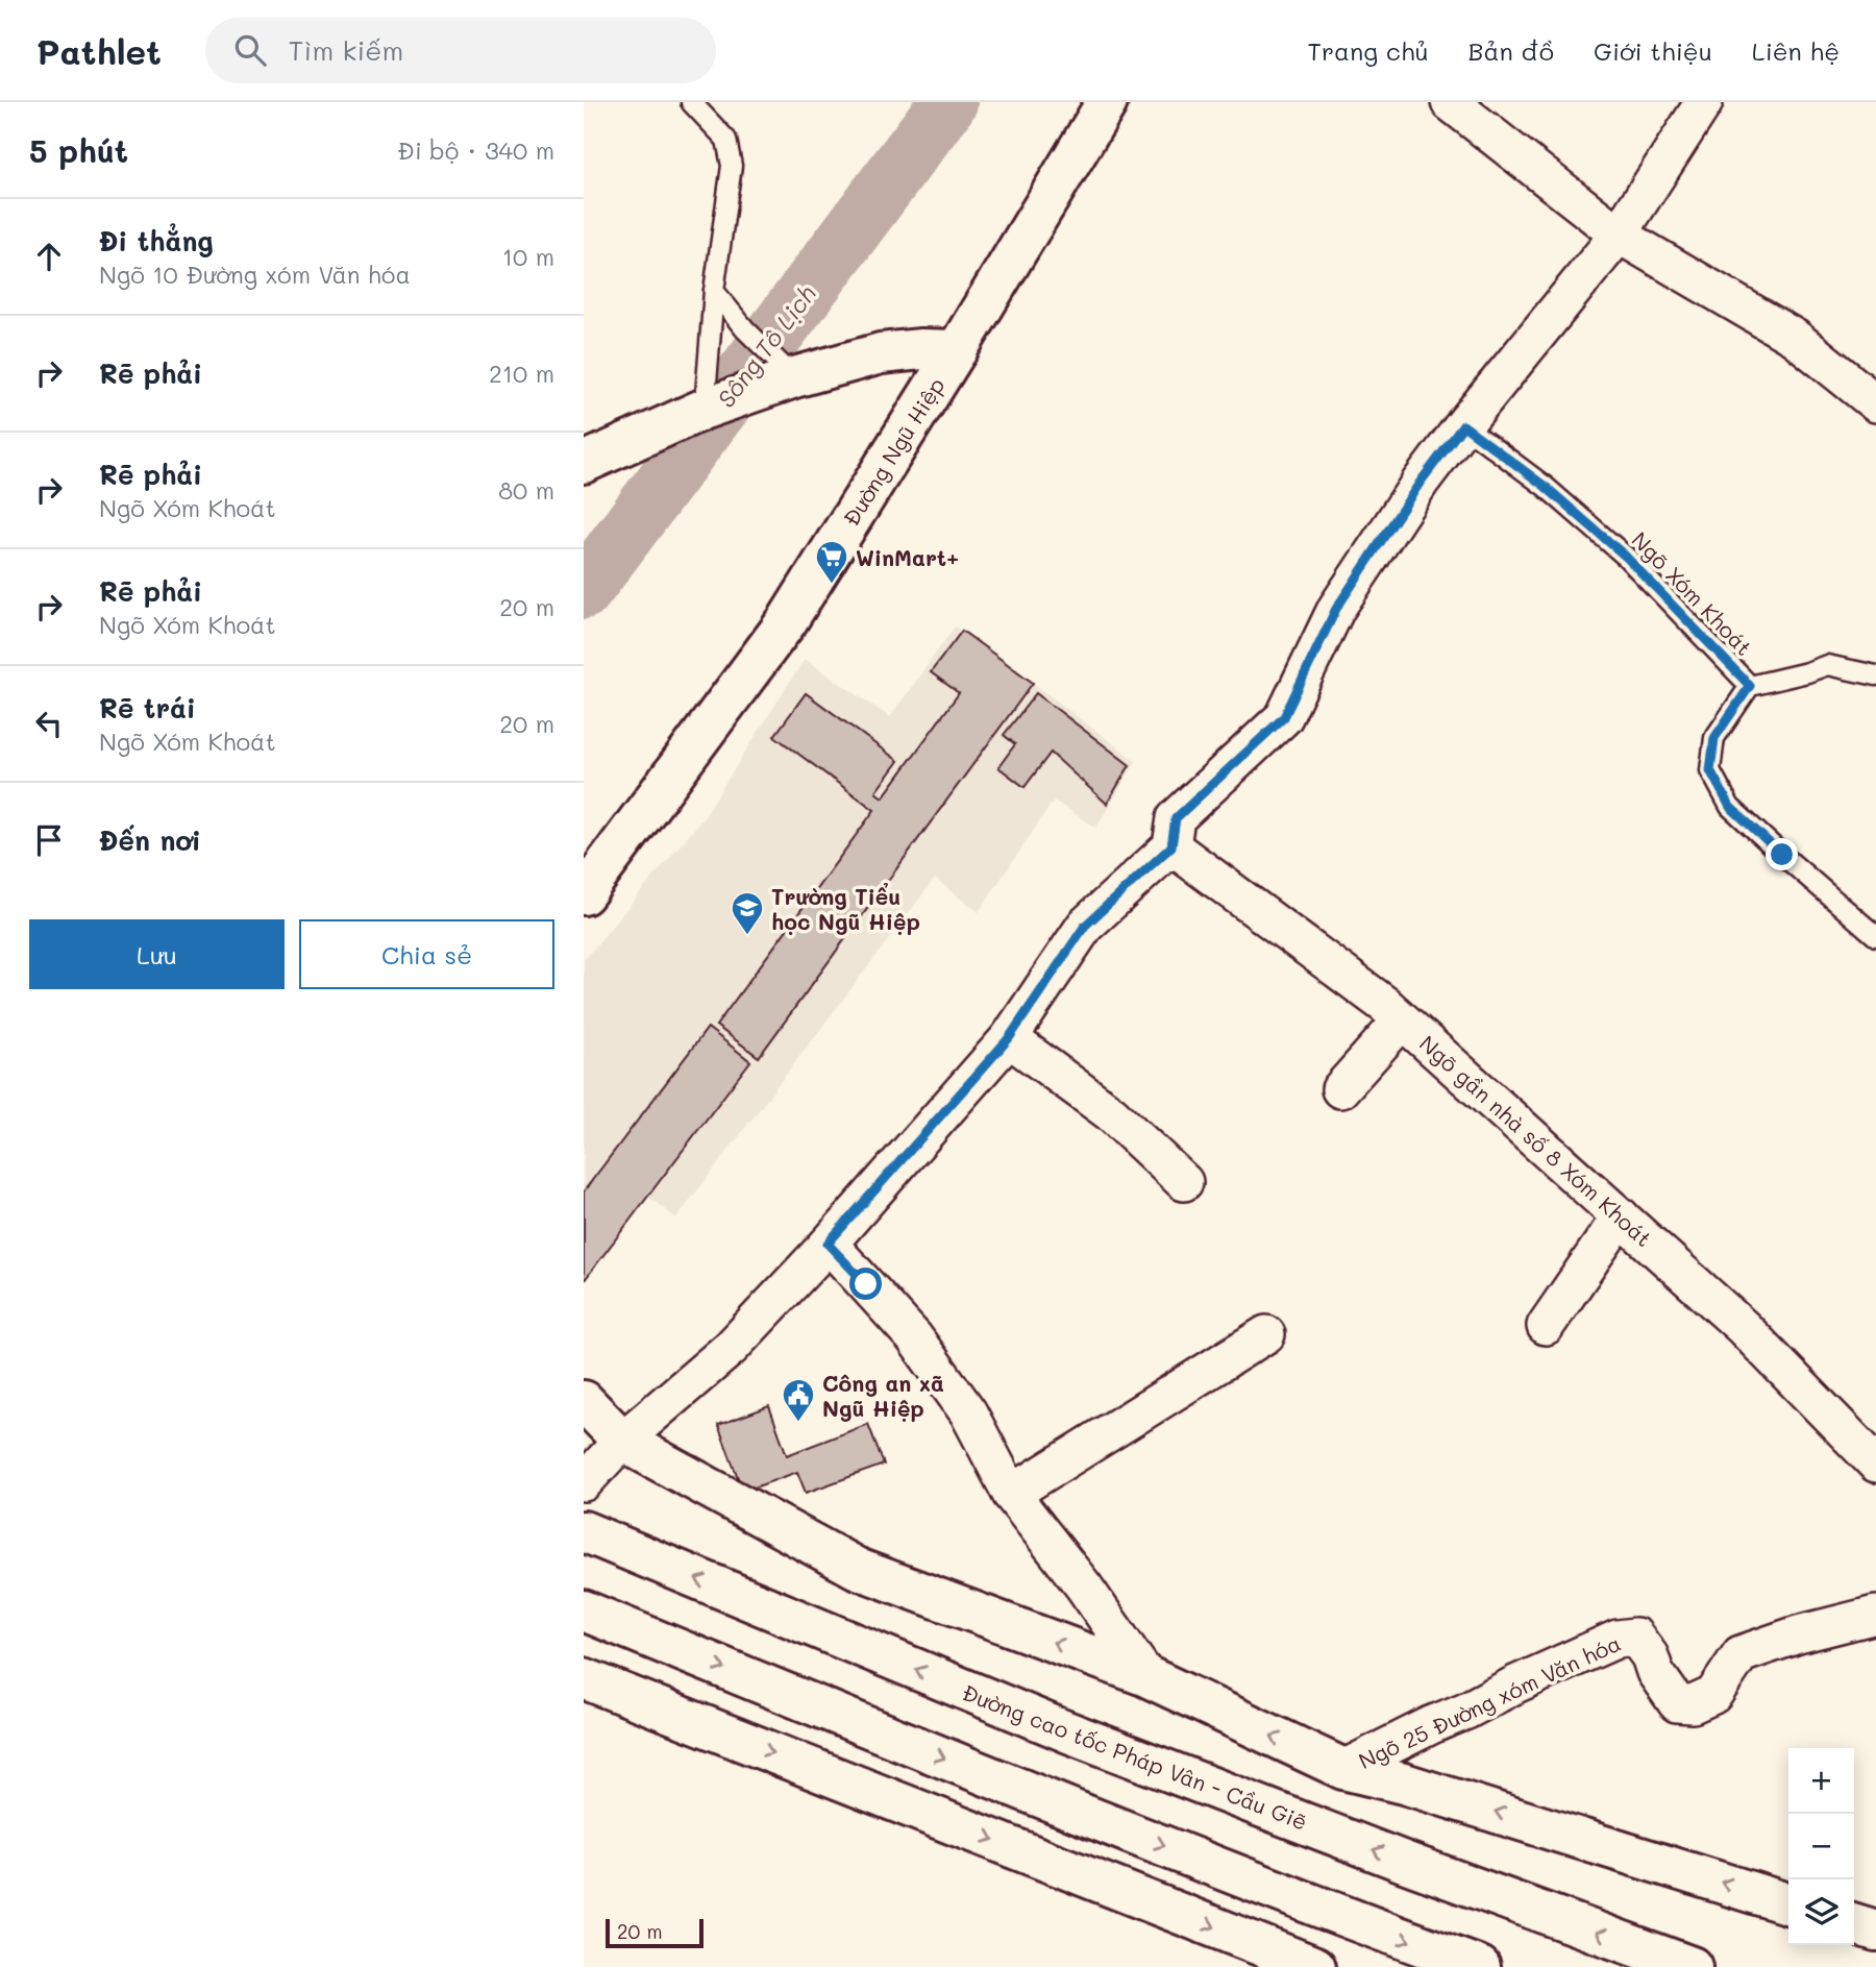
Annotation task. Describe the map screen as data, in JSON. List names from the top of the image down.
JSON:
{
  "streets": {
    "main road": ["Đường Ngũ Hiệp", "Đường cao tốc Pháp Vân - Cầu Giẽ"],
    "street": ["Ngõ gần nhà số 8 Xóm Khoát", "Ngõ 25 Đường xóm Văn hóa"],
    "lane": ["Ngõ Xóm Khoát"]
  },
  "water": ["Sông Tô Lịch"],
  "places": {
    "supermarket": ["WinMart+"],
    "school or university": ["Trường Tiểu học Ngũ Hiệp"],
    "public building": ["Công an xã Ngũ Hiệp"]
  },
  "scale_bar": "20 m",
  "page": {
    "header": "Pathlet",
    "search": "Tìm kiếm",
    "nav": [
      "Trang chủ",
      "Bản đồ",
      "Giới thiệu",
      "Liên hệ"
    ],
    "heading": ["5 phút", "Đi bộ · 340 m"],
    "list": [
      ["Đi thẳng", "Ngõ 10 Đường xóm Văn hóa", "10 m"],
      ["Rẽ phải", "210 m"],
      ["Rẽ phải", "Ngõ Xóm Khoát", "80 m"],
      ["Rẽ phải", "Ngõ Xóm Khoát", "20 m"],
      ["Rẽ trái", "Ngõ Xóm Khoát", "20 m"],
      "Đến nơi"
    ],
    "buttons": ["Lưu", "Chia sẻ"],
    "map_buttons": ["+", "−"],
    "scale": "20 m"
  }
}
